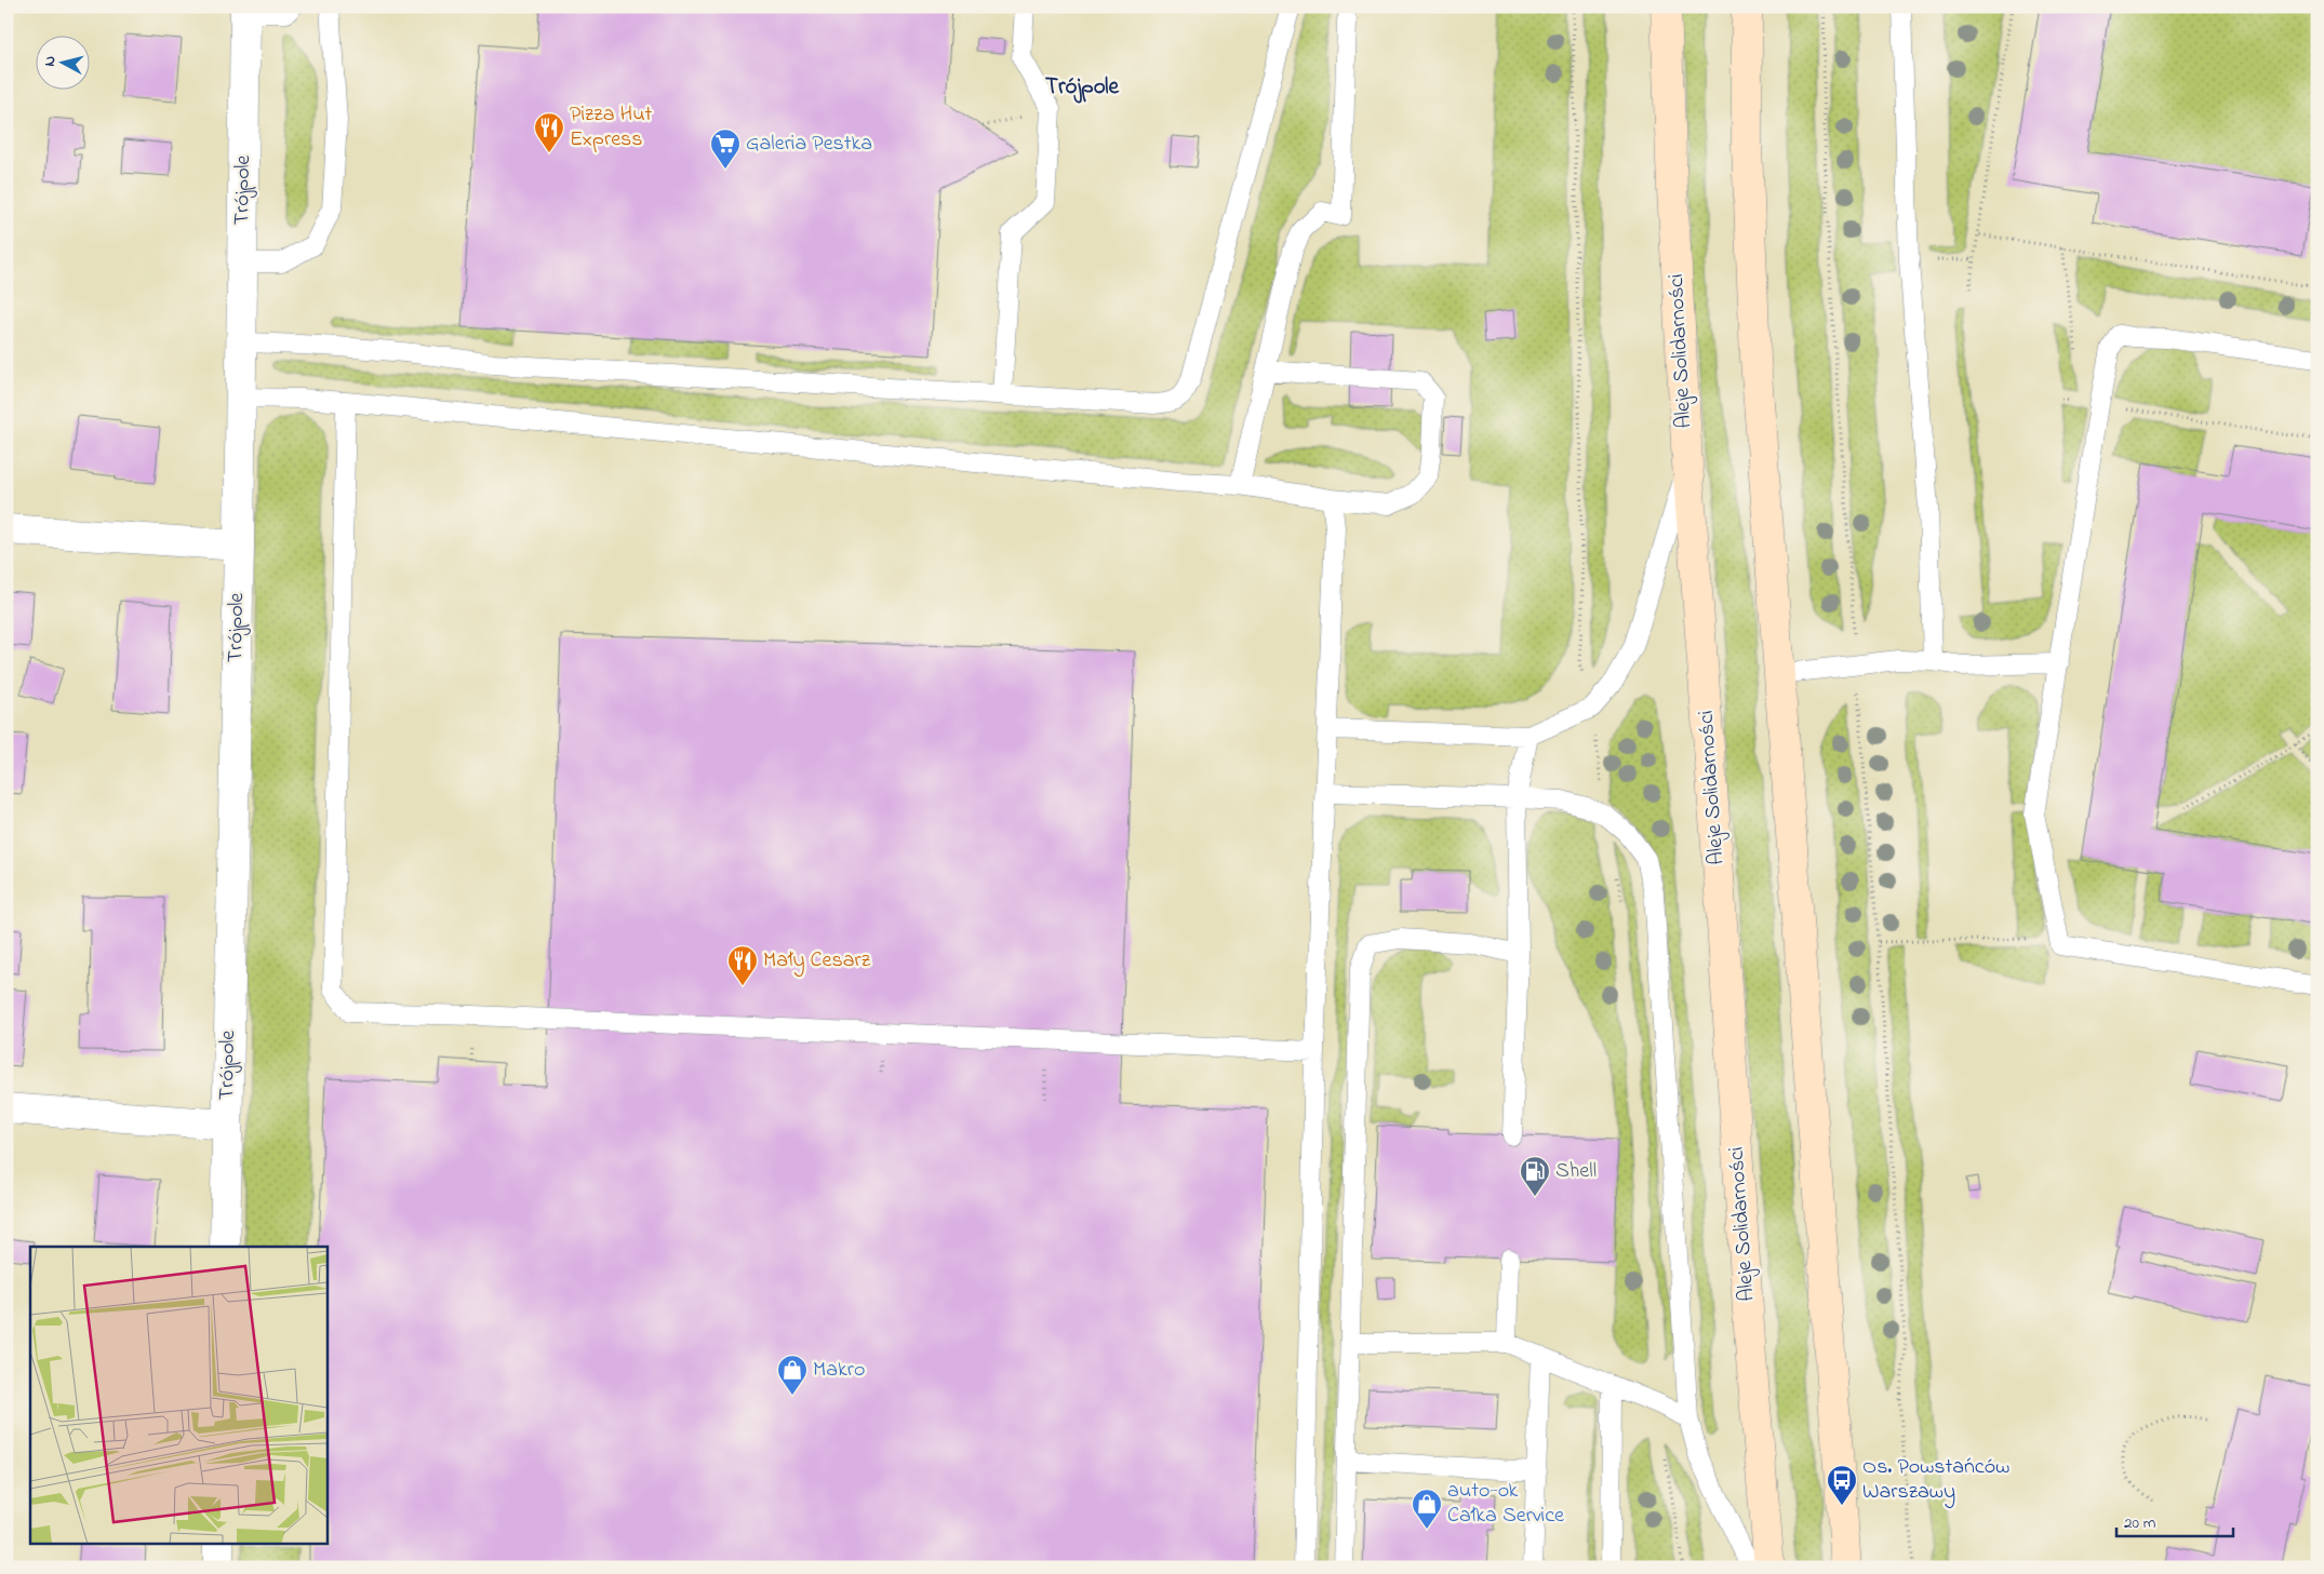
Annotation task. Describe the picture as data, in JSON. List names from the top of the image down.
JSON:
{
  "streets": {
    "street": ["Trójpole", "Aleje Solidarności"]
  },
  "districts": ["Trójpole"],
  "places": {
    "restaurant": ["Pizza Hut Express", "Mały Cesarz"],
    "supermarket": ["Galeria Pestka"],
    "fuel station": ["Shell"],
    "shop": ["Makro", "auto-ok Całka Service"],
    "bus stop": ["Os. Powstańców Warszawy"]
  },
  "scale_bar": "20 m",
  "north": "left"
}
